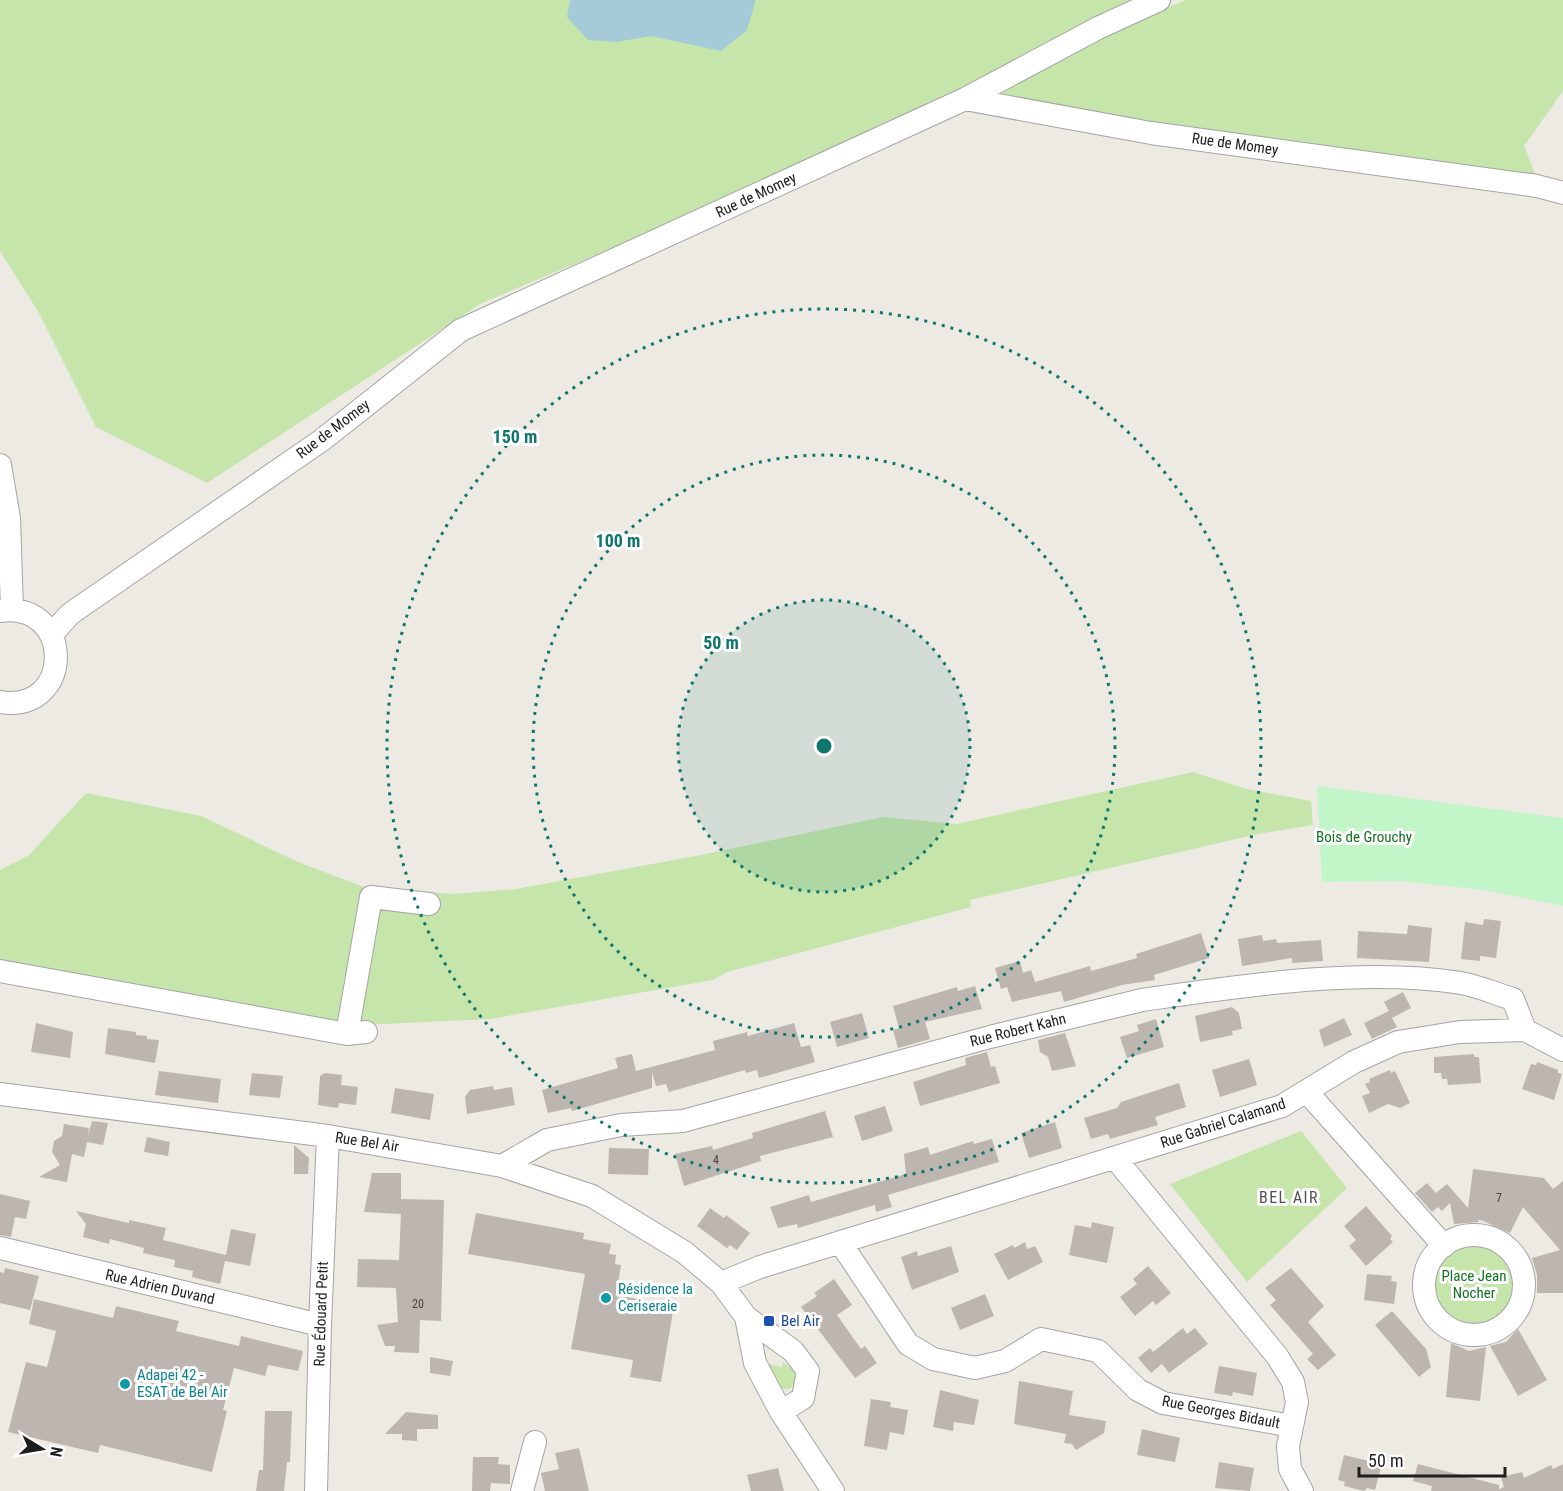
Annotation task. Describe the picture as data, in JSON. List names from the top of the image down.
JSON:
{
  "streets": {
    "street": [
      "Rue de Momey",
      "Rue Robert Kahn",
      "Rue Gabriel Calamand",
      "Rue Bel Air",
      "Rue Adrien Duvand",
      "Rue Édouard Petit",
      "Rue Georges Bidault"
    ]
  },
  "crossings": [
    ["Rue Robert Kahn", "Rue Gabriel Calamand"],
    ["Rue Robert Kahn", "Rue Bel Air"],
    ["Rue Gabriel Calamand", "Rue Bel Air"],
    ["Rue Gabriel Calamand", "Rue Georges Bidault"],
    ["Rue Bel Air", "Rue Édouard Petit"],
    ["Rue Adrien Duvand", "Rue Édouard Petit"]
  ],
  "districts": ["BEL AIR"],
  "parks": ["Bois de Grouchy", "Place Jean Nocher"],
  "places": {
    "other": ["Résidence la Ceriseraie", "Adapei 42 - ESAT de Bel Air"],
    "transit": ["Bel Air"]
  },
  "house_numbers": ["4", "7", "20"],
  "scale_bar": "50 m",
  "north": "right",
  "rings": ["150 m", "100 m", "50 m"]
}
